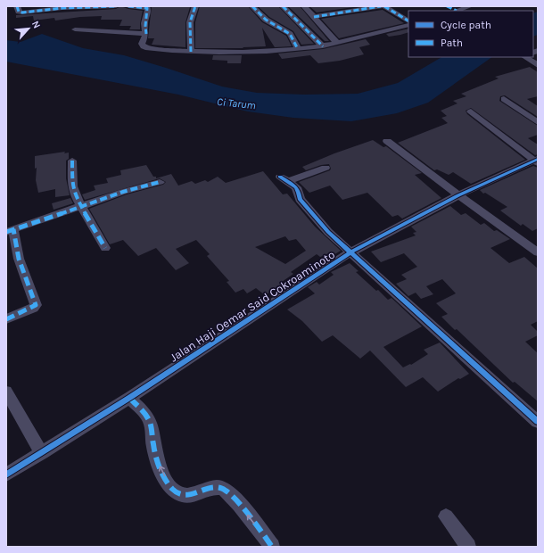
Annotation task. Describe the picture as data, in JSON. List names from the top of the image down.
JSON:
{
  "streets": {
    "street": ["Jalan Haji Oemar Said Cokroaminoto"]
  },
  "water": ["Ci Tarum"],
  "legend": ["Cycle path", "Path"],
  "north": "top right"
}
